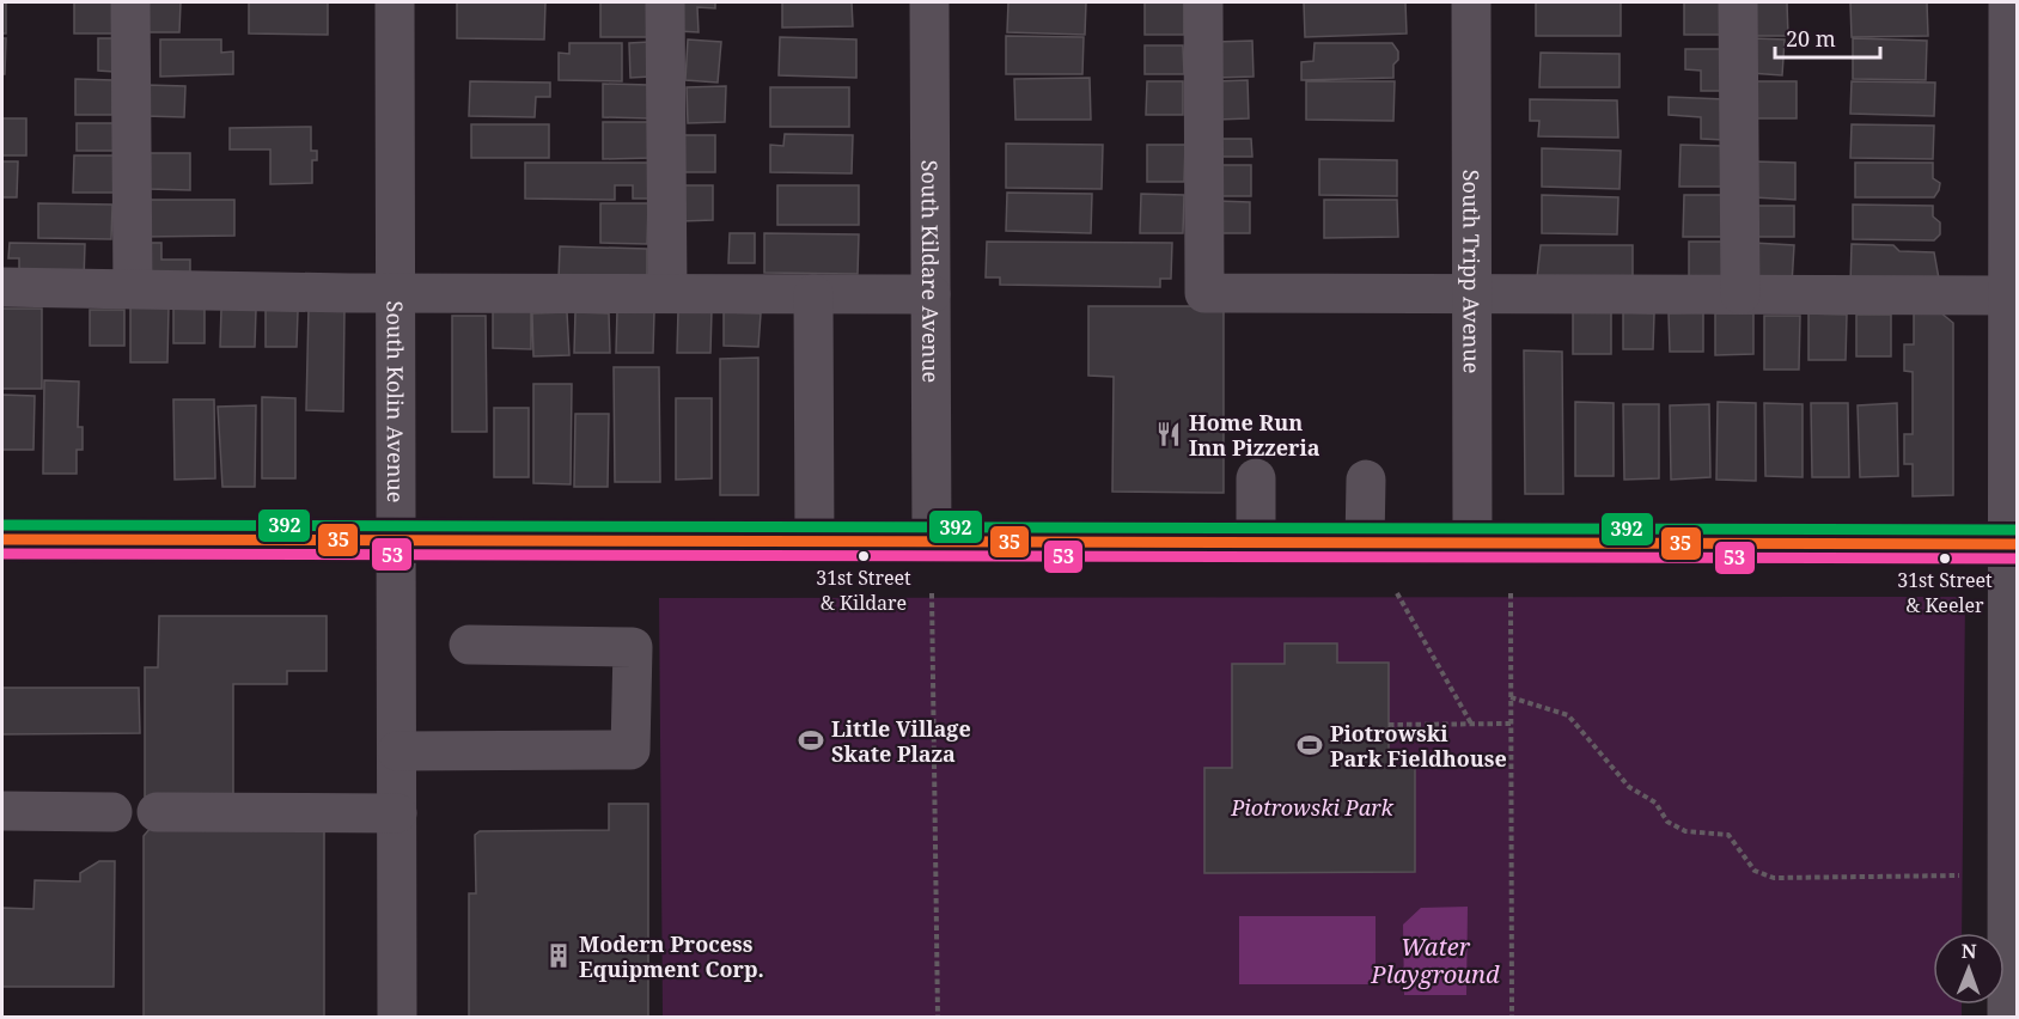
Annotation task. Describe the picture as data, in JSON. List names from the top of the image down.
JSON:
{
  "streets": {
    "street": ["South Kildare Avenue", "South Tripp Avenue", "South Kolin Avenue"]
  },
  "water": ["Water Playground"],
  "parks": ["Piotrowski Park"],
  "places": {
    "restaurant": ["Home Run Inn Pizzeria"],
    "other": ["31st Street & Kildare", "31st Street & Keeler"],
    "sports": ["Little Village Skate Plaza", "Piotrowski Park Fieldhouse"],
    "building": ["Modern Process Equipment Corp."]
  },
  "lines": ["transit line 392", "transit line 35", "transit line 53"],
  "scale_bar": "20 m",
  "north": "top"
}
